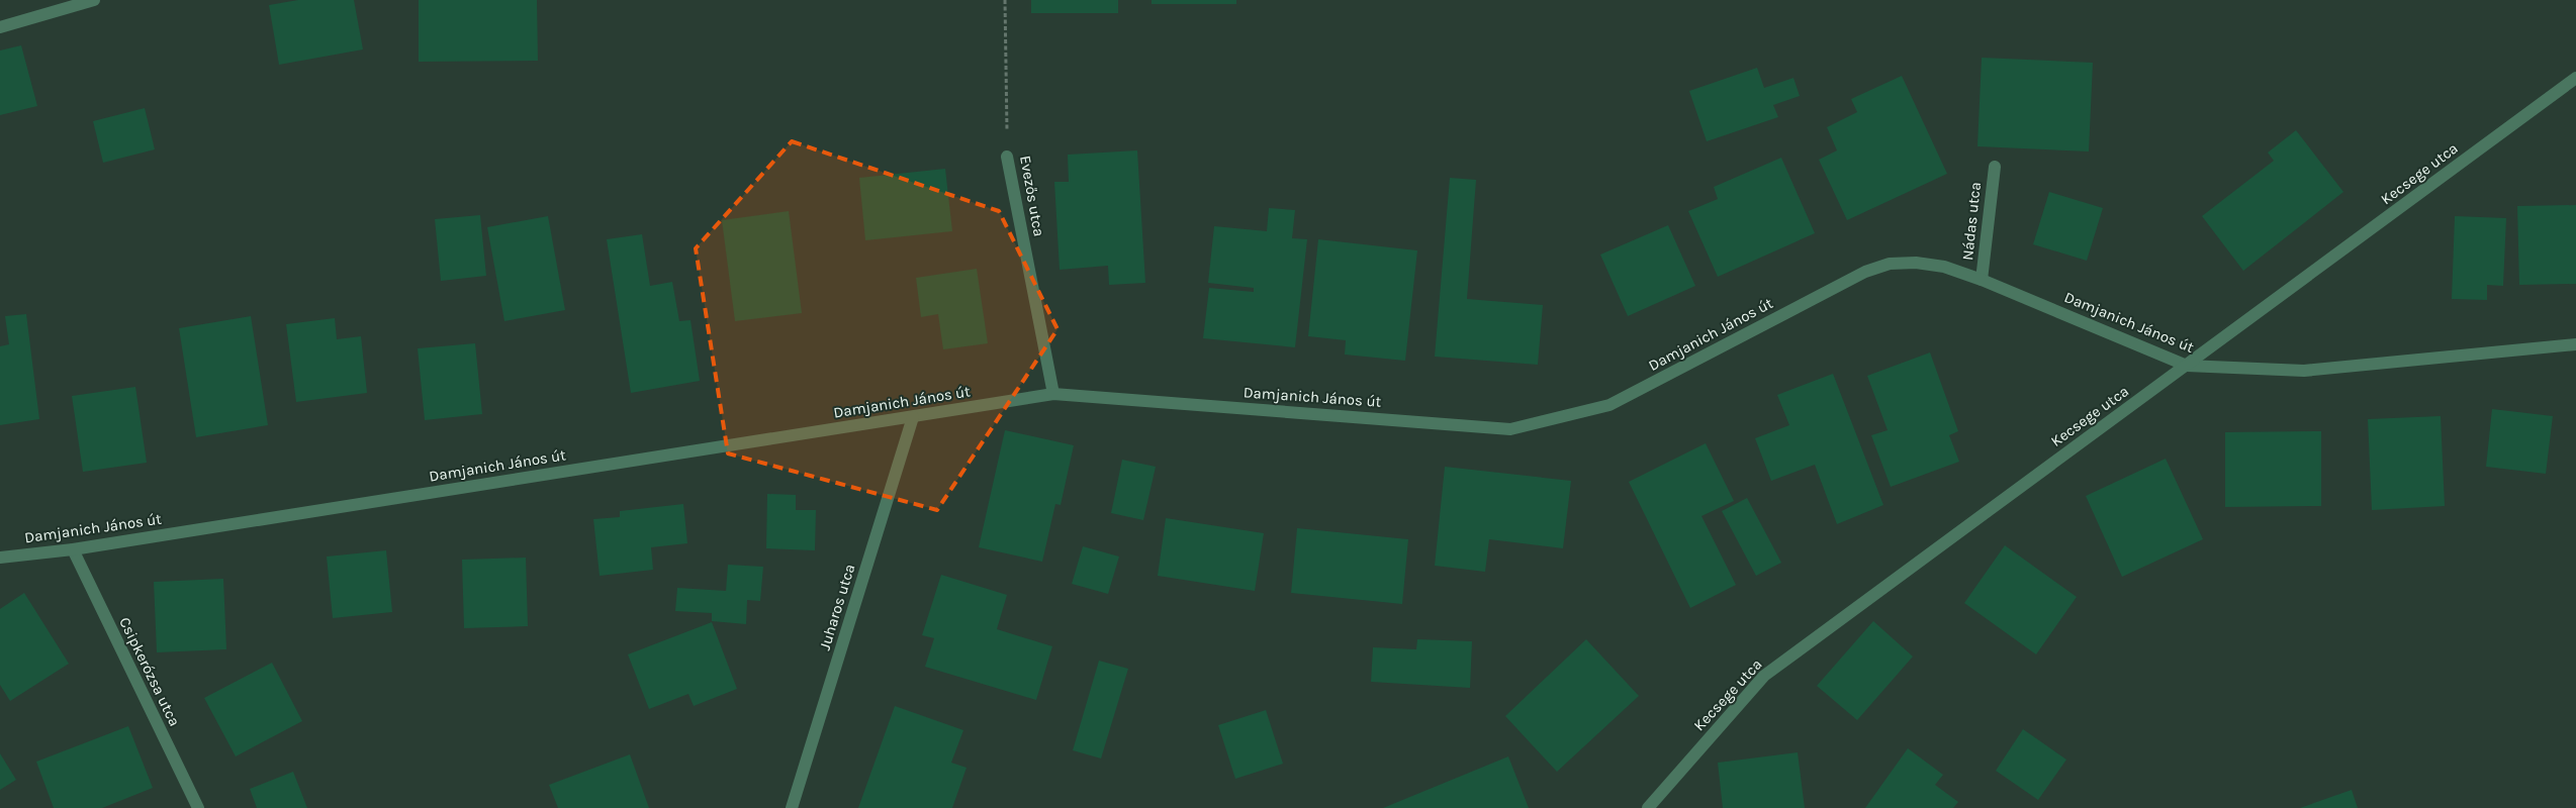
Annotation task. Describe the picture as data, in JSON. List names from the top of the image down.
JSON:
{
  "streets": {
    "street": [
      "Kecsege utca",
      "Evezős utca",
      "Nádas utca",
      "Damjanich János út",
      "Juharos utca",
      "Csipkerózsa utca"
    ]
  },
  "crossings": [
    ["Kecsege utca", "Damjanich János út"],
    ["Evezős utca", "Damjanich János út"],
    ["Nádas utca", "Damjanich János út"],
    ["Damjanich János út", "Juharos utca"],
    ["Damjanich János út", "Csipkerózsa utca"]
  ]
}
